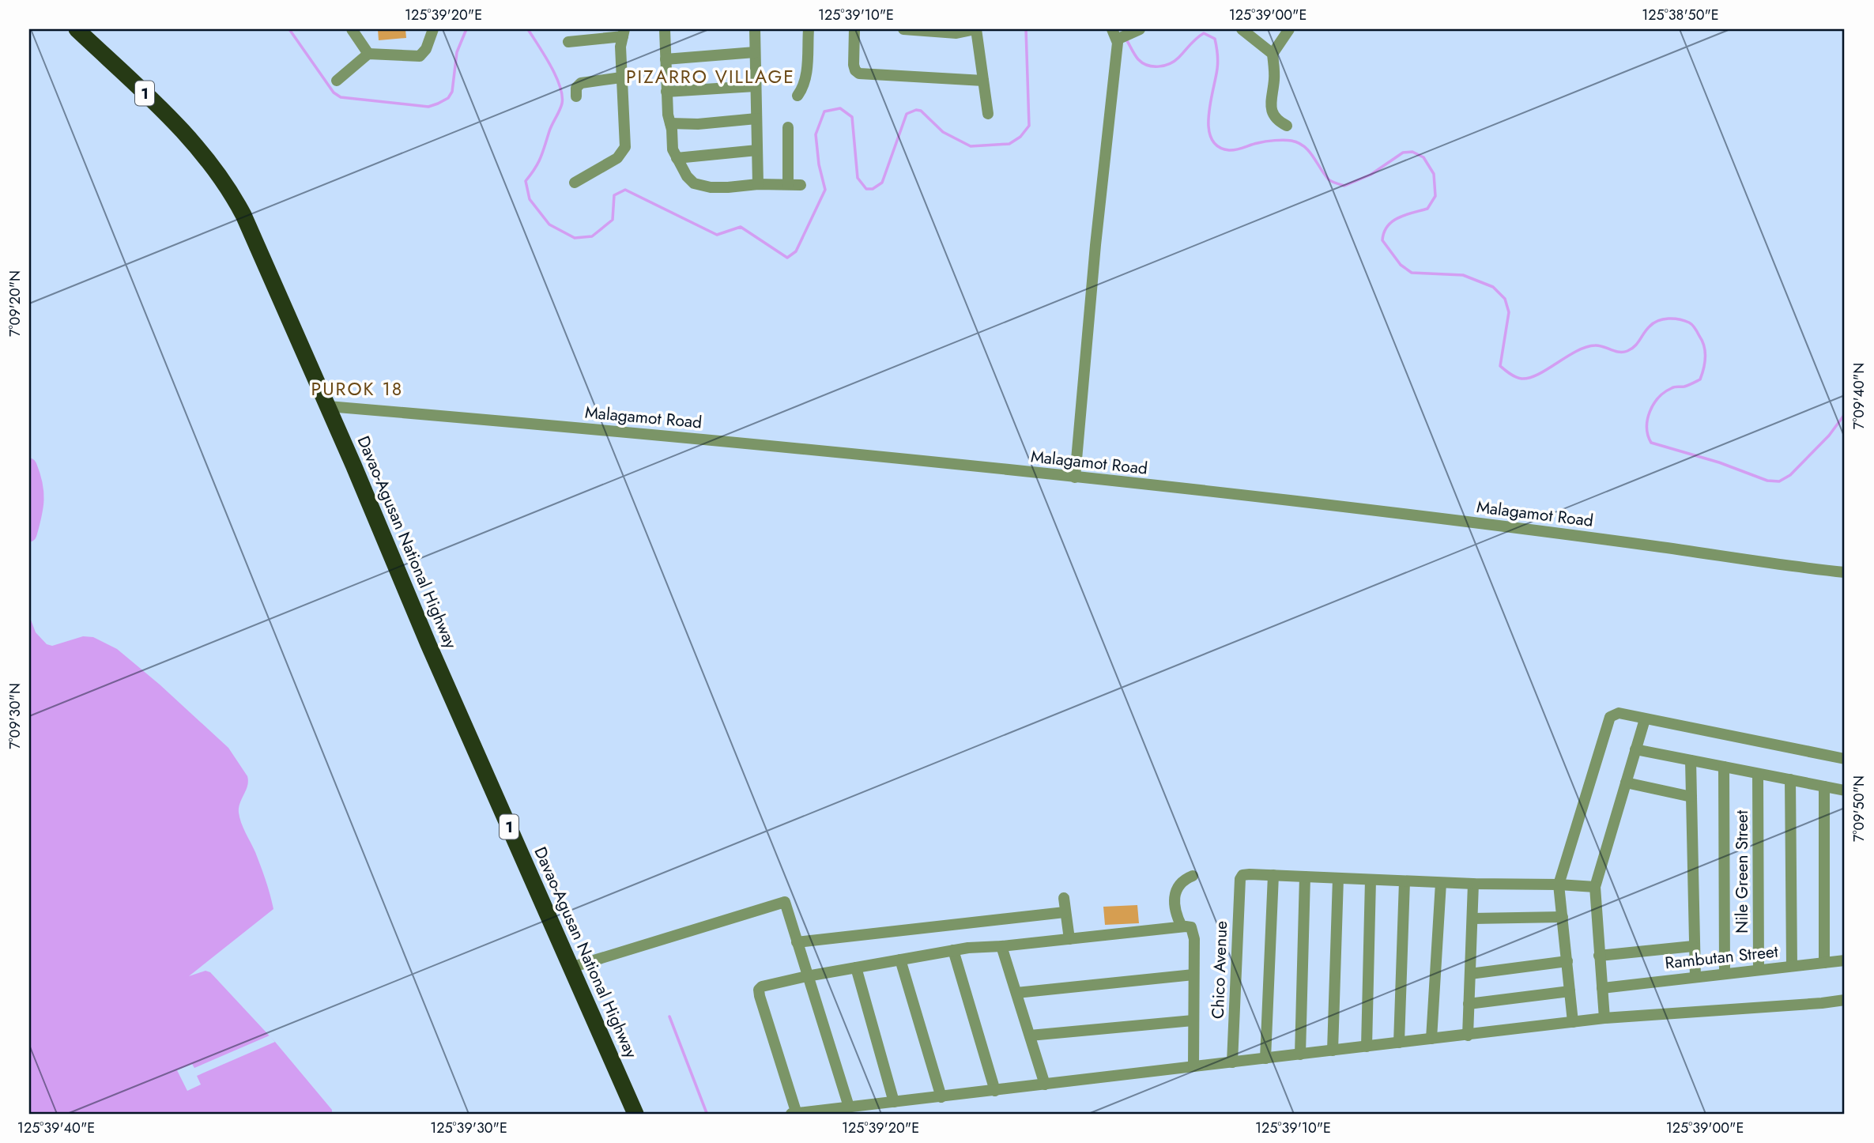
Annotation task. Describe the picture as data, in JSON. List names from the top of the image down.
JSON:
{
  "streets": {
    "highway": ["1", "Davao-Agusan National Highway"],
    "street": [
      "Malagamot Road",
      "Nile Green Street",
      "Rambutan Street",
      "Chico Avenue"
    ]
  },
  "crossings": [
    ["Malagamot Road", "Davao-Agusan National Highway"],
    ["Nile Green Street", "Rambutan Street"]
  ],
  "districts": ["PIZARRO VILLAGE", "PUROK 18"],
  "coordinates": [
    "125°39'20\"E",
    "125°39'10\"E",
    "125°39'00\"E",
    "125°38'50\"E",
    "7°09'20\"N",
    "7°09'40\"N",
    "7°09'30\"N",
    "7°09'50\"N",
    "125°39'40\"E",
    "125°39'30\"E"
  ]
}
